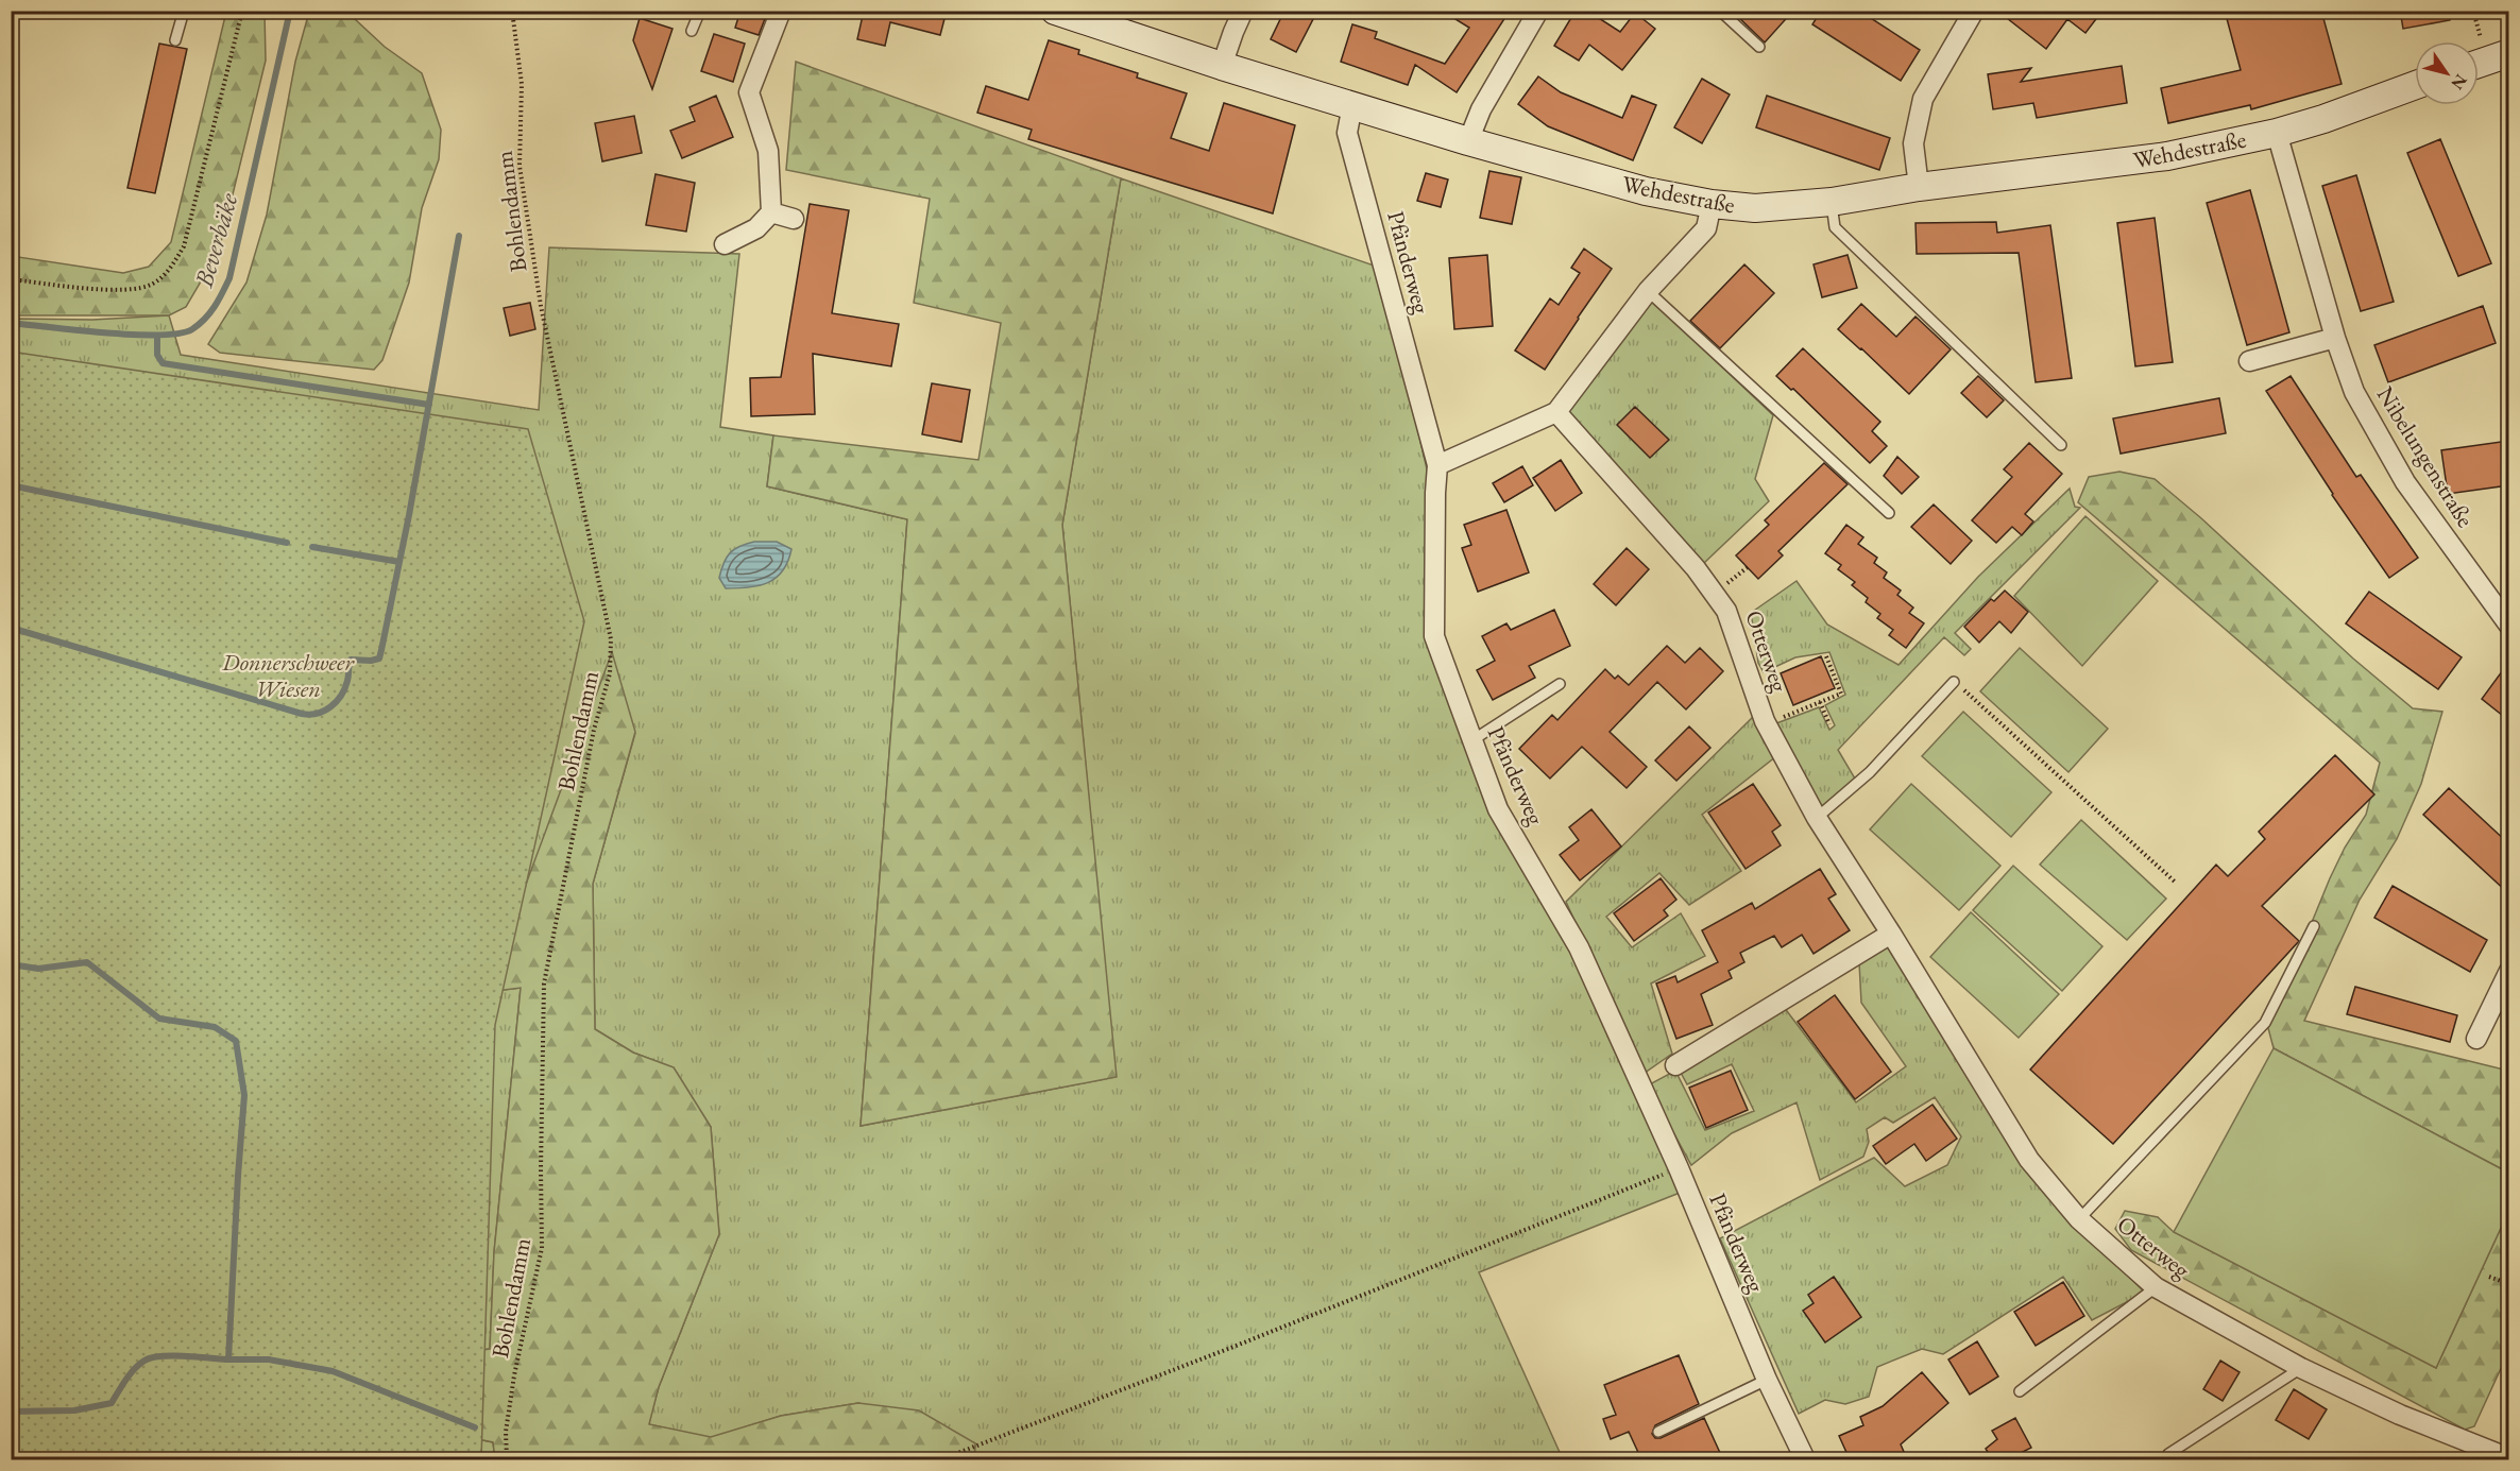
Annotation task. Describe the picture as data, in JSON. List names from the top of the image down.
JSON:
{
  "streets": {
    "street": [
      "Wehdestraße",
      "Pfänderweg",
      "Nibelungenstraße",
      "Otterweg"
    ],
    "path": ["Bohlendamm"]
  },
  "crossings": [
    ["Wehdestraße", "Pfänderweg"],
    ["Wehdestraße", "Nibelungenstraße"]
  ],
  "water": ["Beverbäke"],
  "parks": ["Donnerschweer Wiesen"],
  "north": "bottom right"
}
